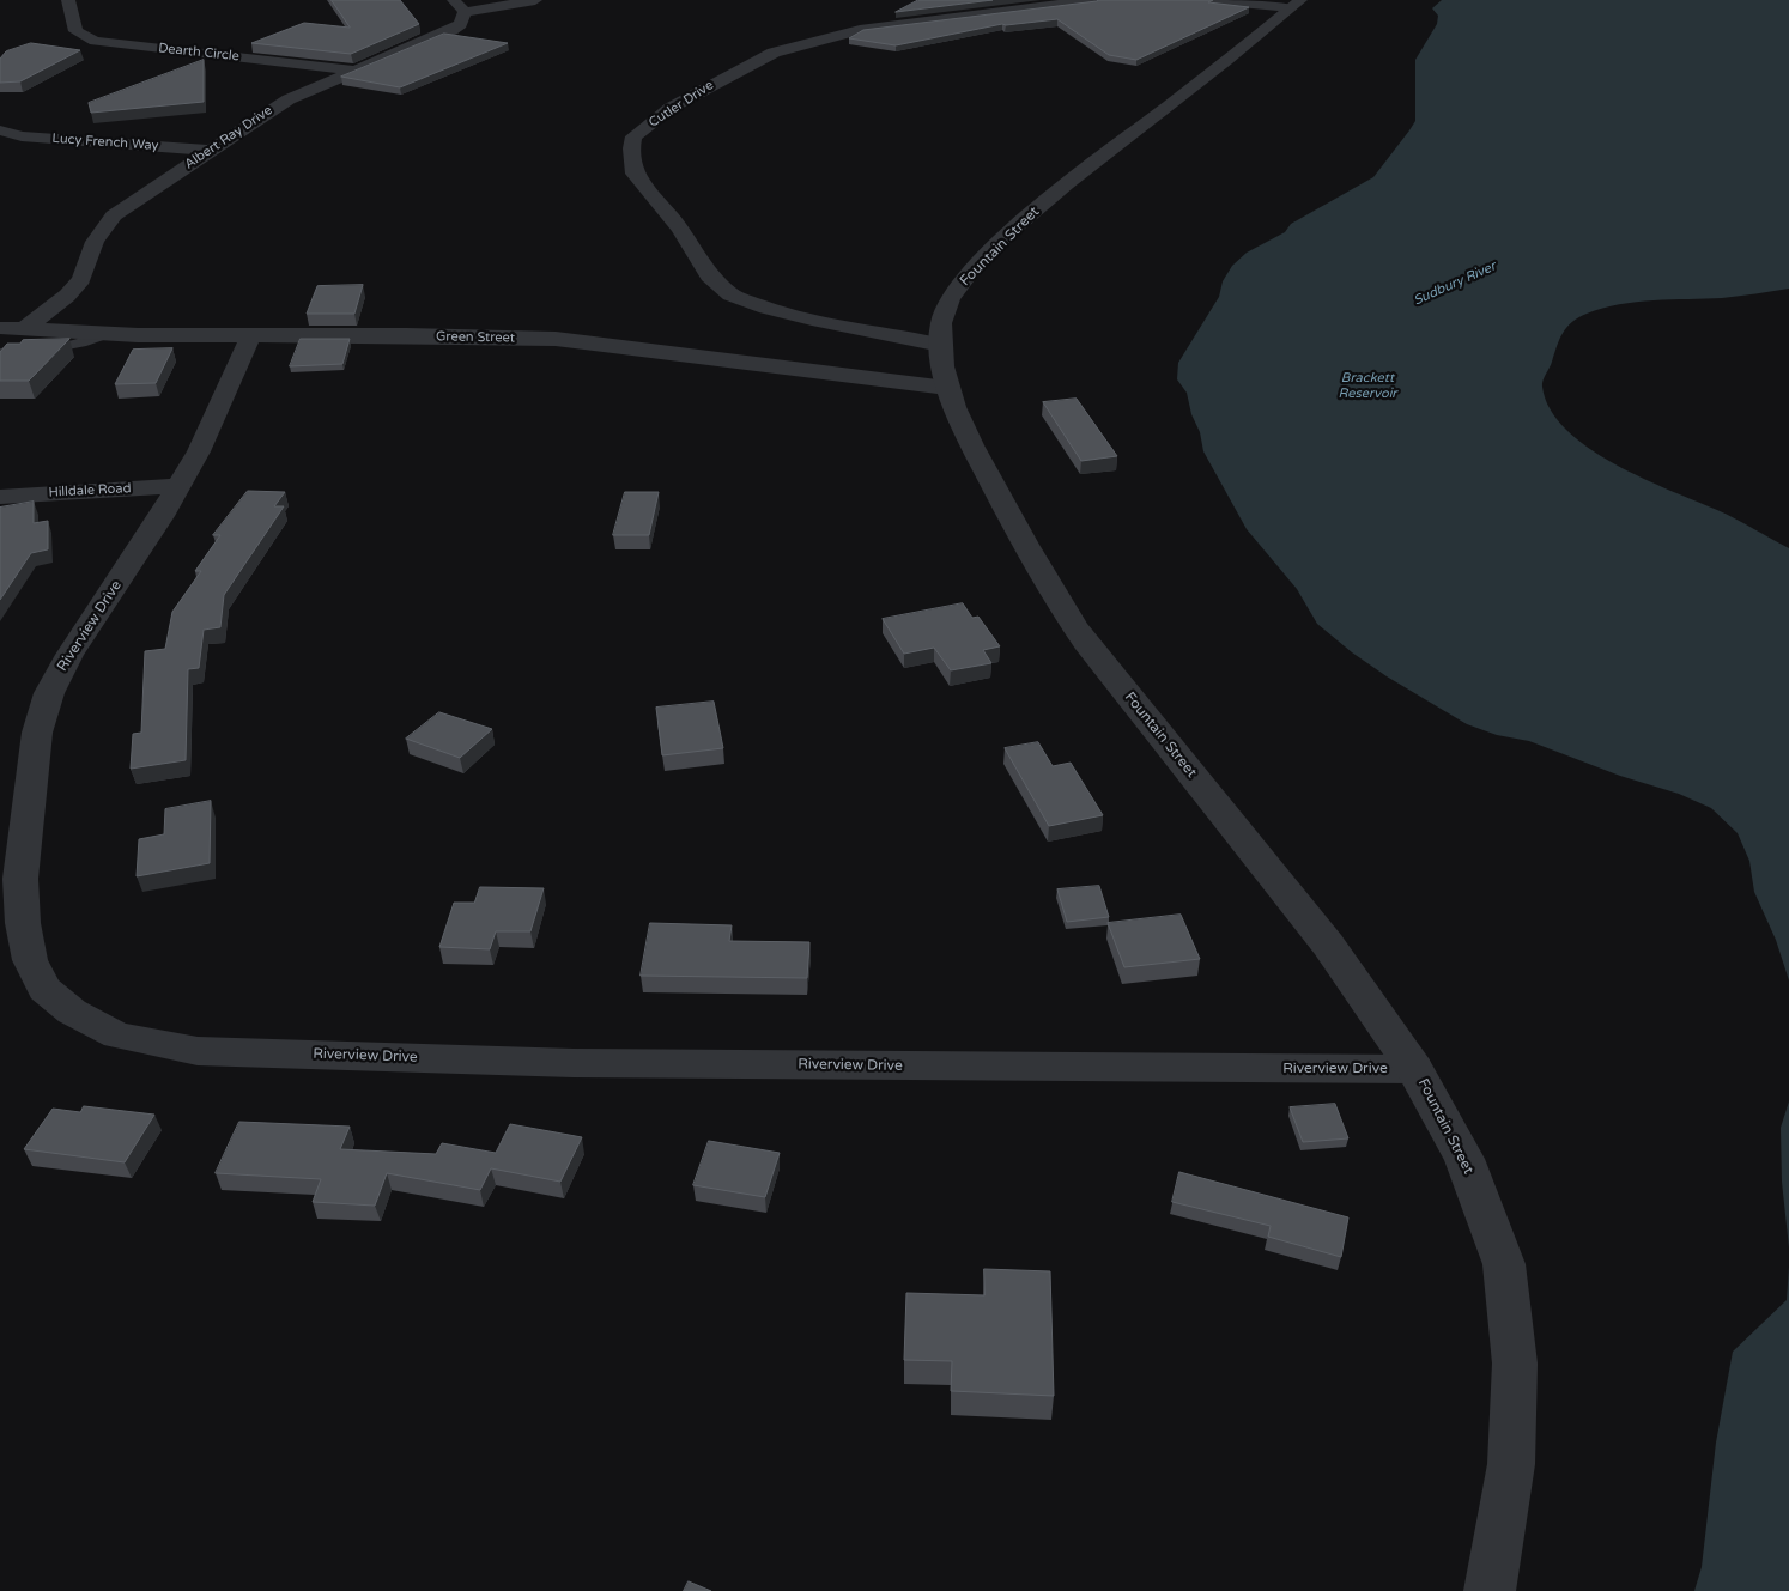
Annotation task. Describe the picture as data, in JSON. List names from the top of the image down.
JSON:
{
  "streets": {
    "street": [
      "Dearth Circle",
      "Cutler Drive",
      "Albert Ray Drive",
      "Lucy French Way",
      "Fountain Street",
      "Green Street",
      "Hilldale Road",
      "Riverview Drive"
    ]
  },
  "crossings": [
    ["Dearth Circle", "Albert Ray Drive"],
    ["Cutler Drive", "Fountain Street"],
    ["Albert Ray Drive", "Lucy French Way"],
    ["Albert Ray Drive", "Green Street"],
    ["Fountain Street", "Green Street"],
    ["Fountain Street", "Riverview Drive"],
    ["Green Street", "Riverview Drive"],
    ["Hilldale Road", "Riverview Drive"]
  ],
  "water": ["Sudbury River", "Brackett Reservoir"]
}
